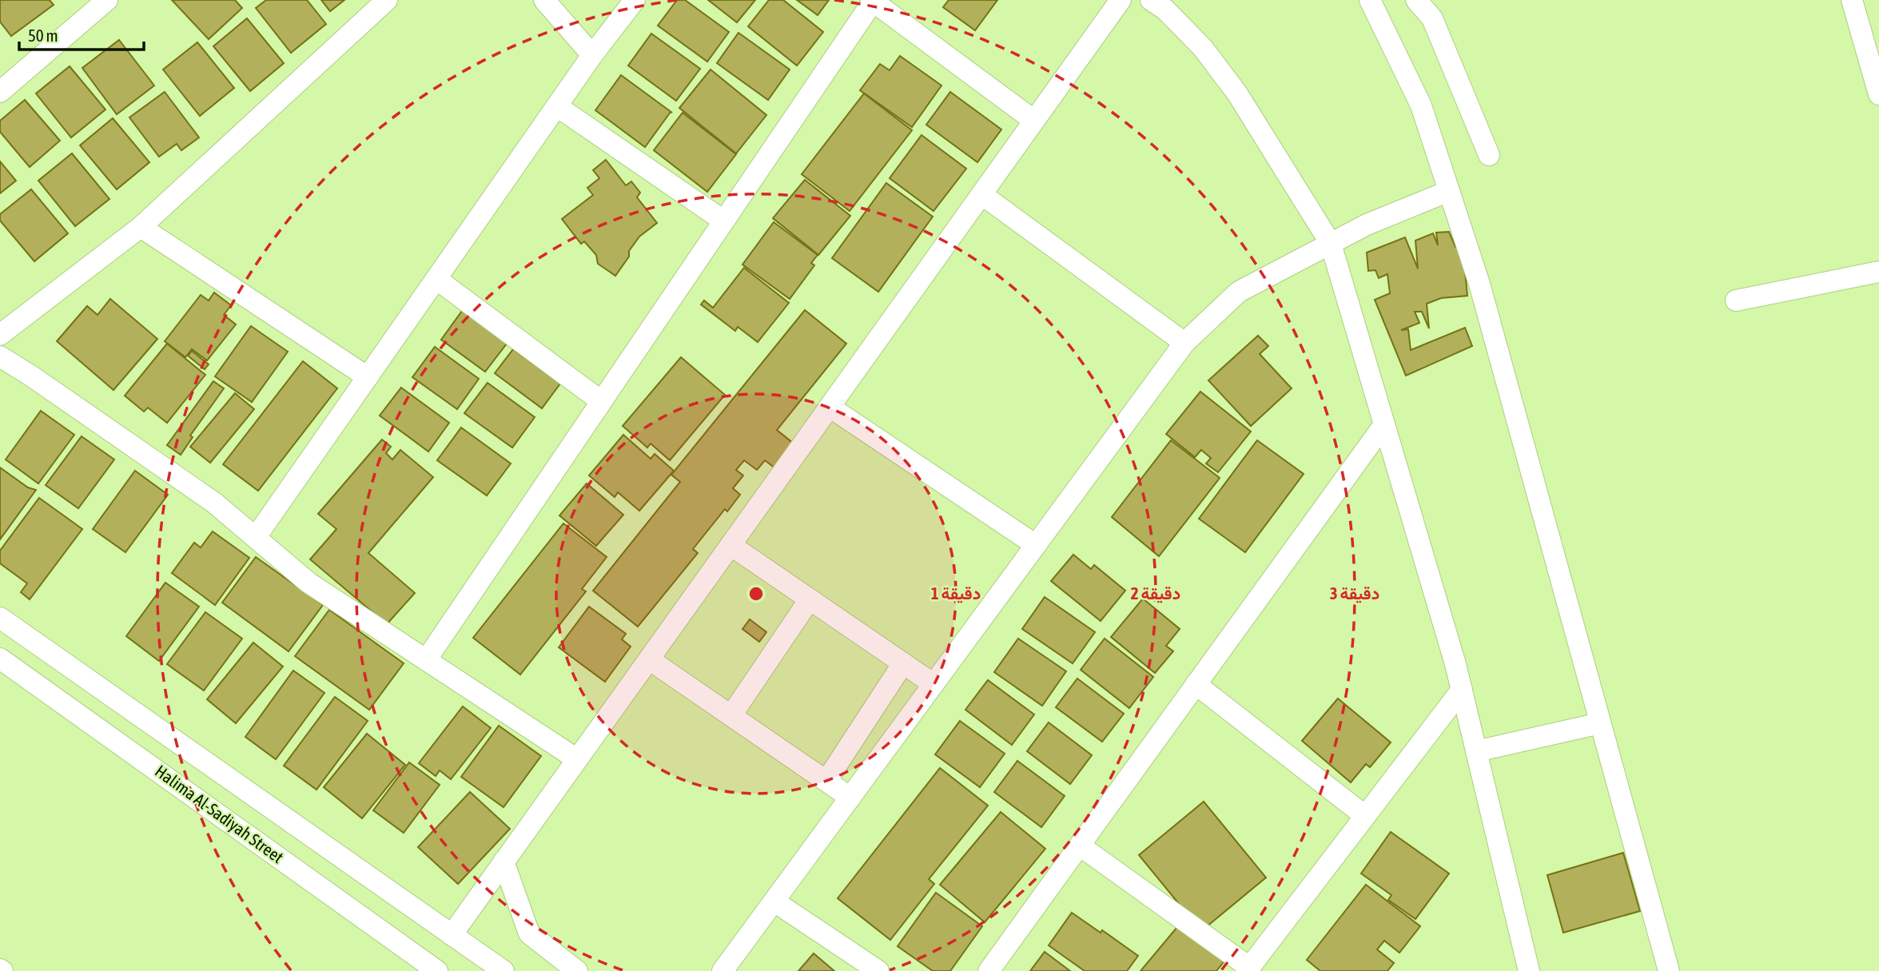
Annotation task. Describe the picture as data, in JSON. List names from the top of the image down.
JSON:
{
  "streets": {
    "street": ["Halima Al-Sadiyah Street"]
  },
  "scale_bar": "50 m",
  "rings": ["1 دقيقة", "2 دقيقة", "3 دقيقة"]
}
